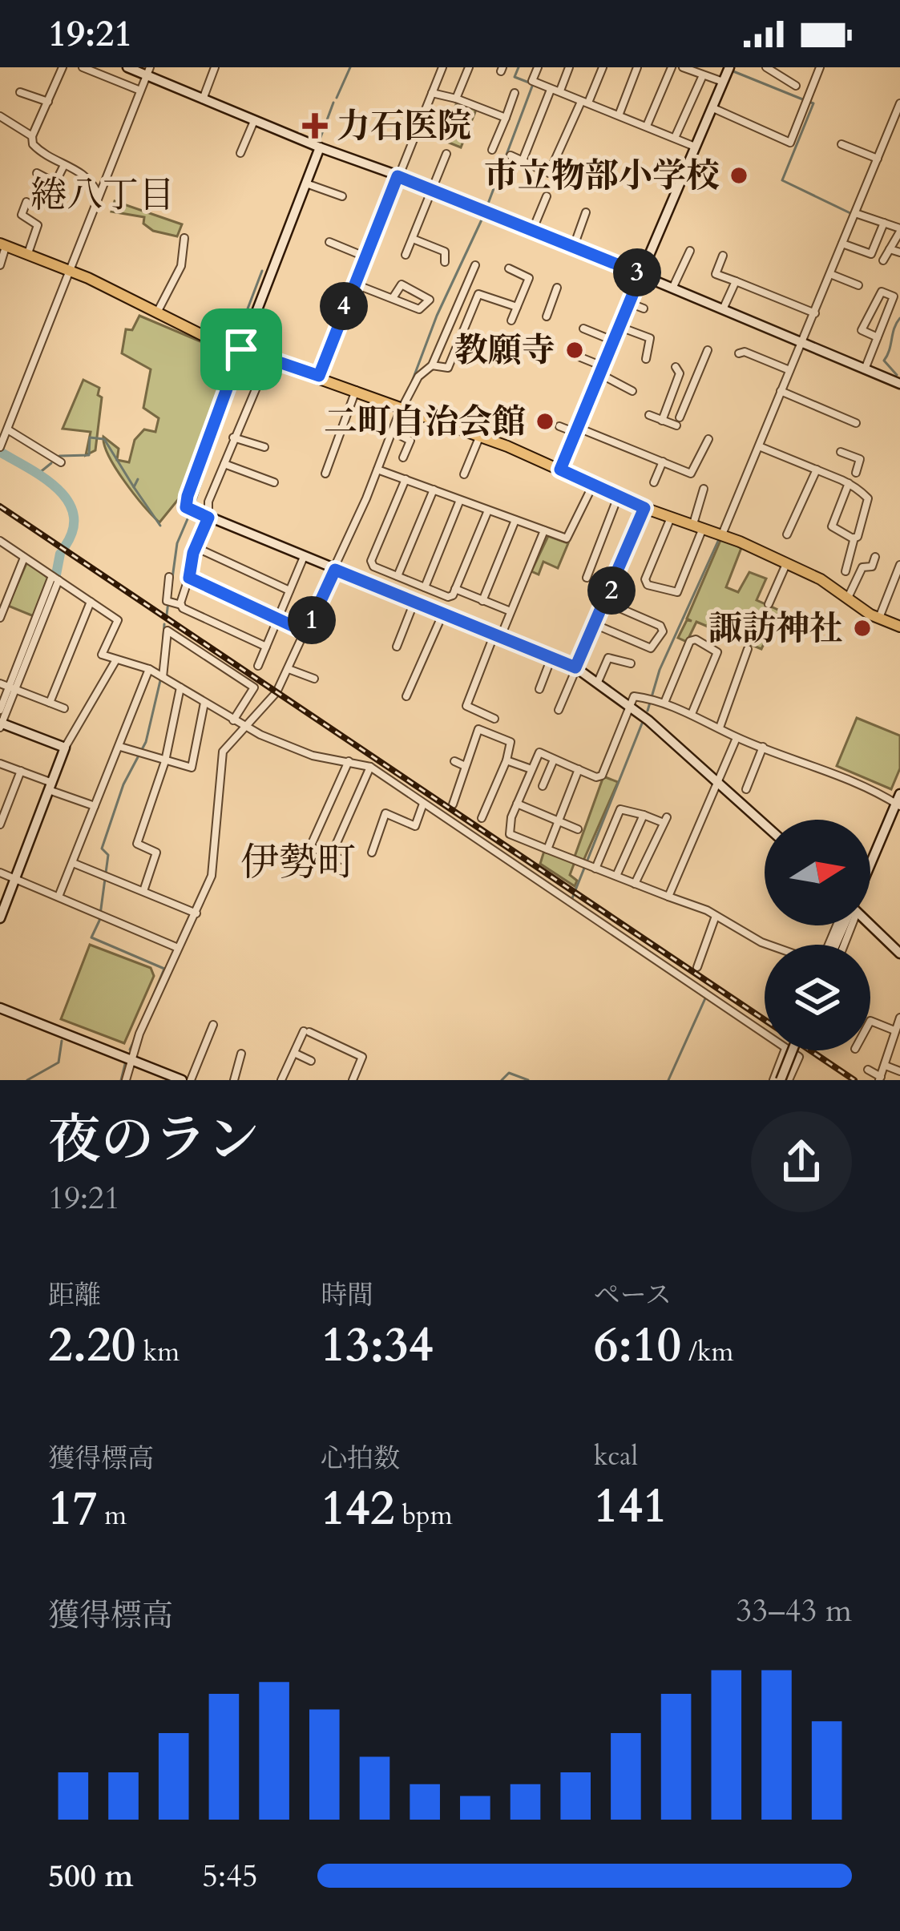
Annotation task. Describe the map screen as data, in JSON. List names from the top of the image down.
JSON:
{
  "districts": ["綣八丁目", "伊勢町"],
  "places": {
    "health": ["力石医院"],
    "other": [
      "市立物部小学校",
      "教願寺",
      "二町自治会館",
      "諏訪神社"
    ]
  },
  "north": "right",
  "page": {
    "status": "19:21",
    "pins": [
      "3",
      "4",
      "2",
      "1"
    ],
    "heading": ["夜のラン", "19:21"],
    "stats": [
      ["距離", "2.20 km"],
      ["時間", "13:34"],
      ["ペース", "6:10 /km"],
      ["獲得標高", "17 m"],
      ["心拍数", "142 bpm"],
      ["kcal", "141"]
    ],
    "chart": ["獲得標高", "33–43 m"],
    "list": [
      {
        "name": "500 m",
        "note": "5:45"
      }
    ]
  }
}
